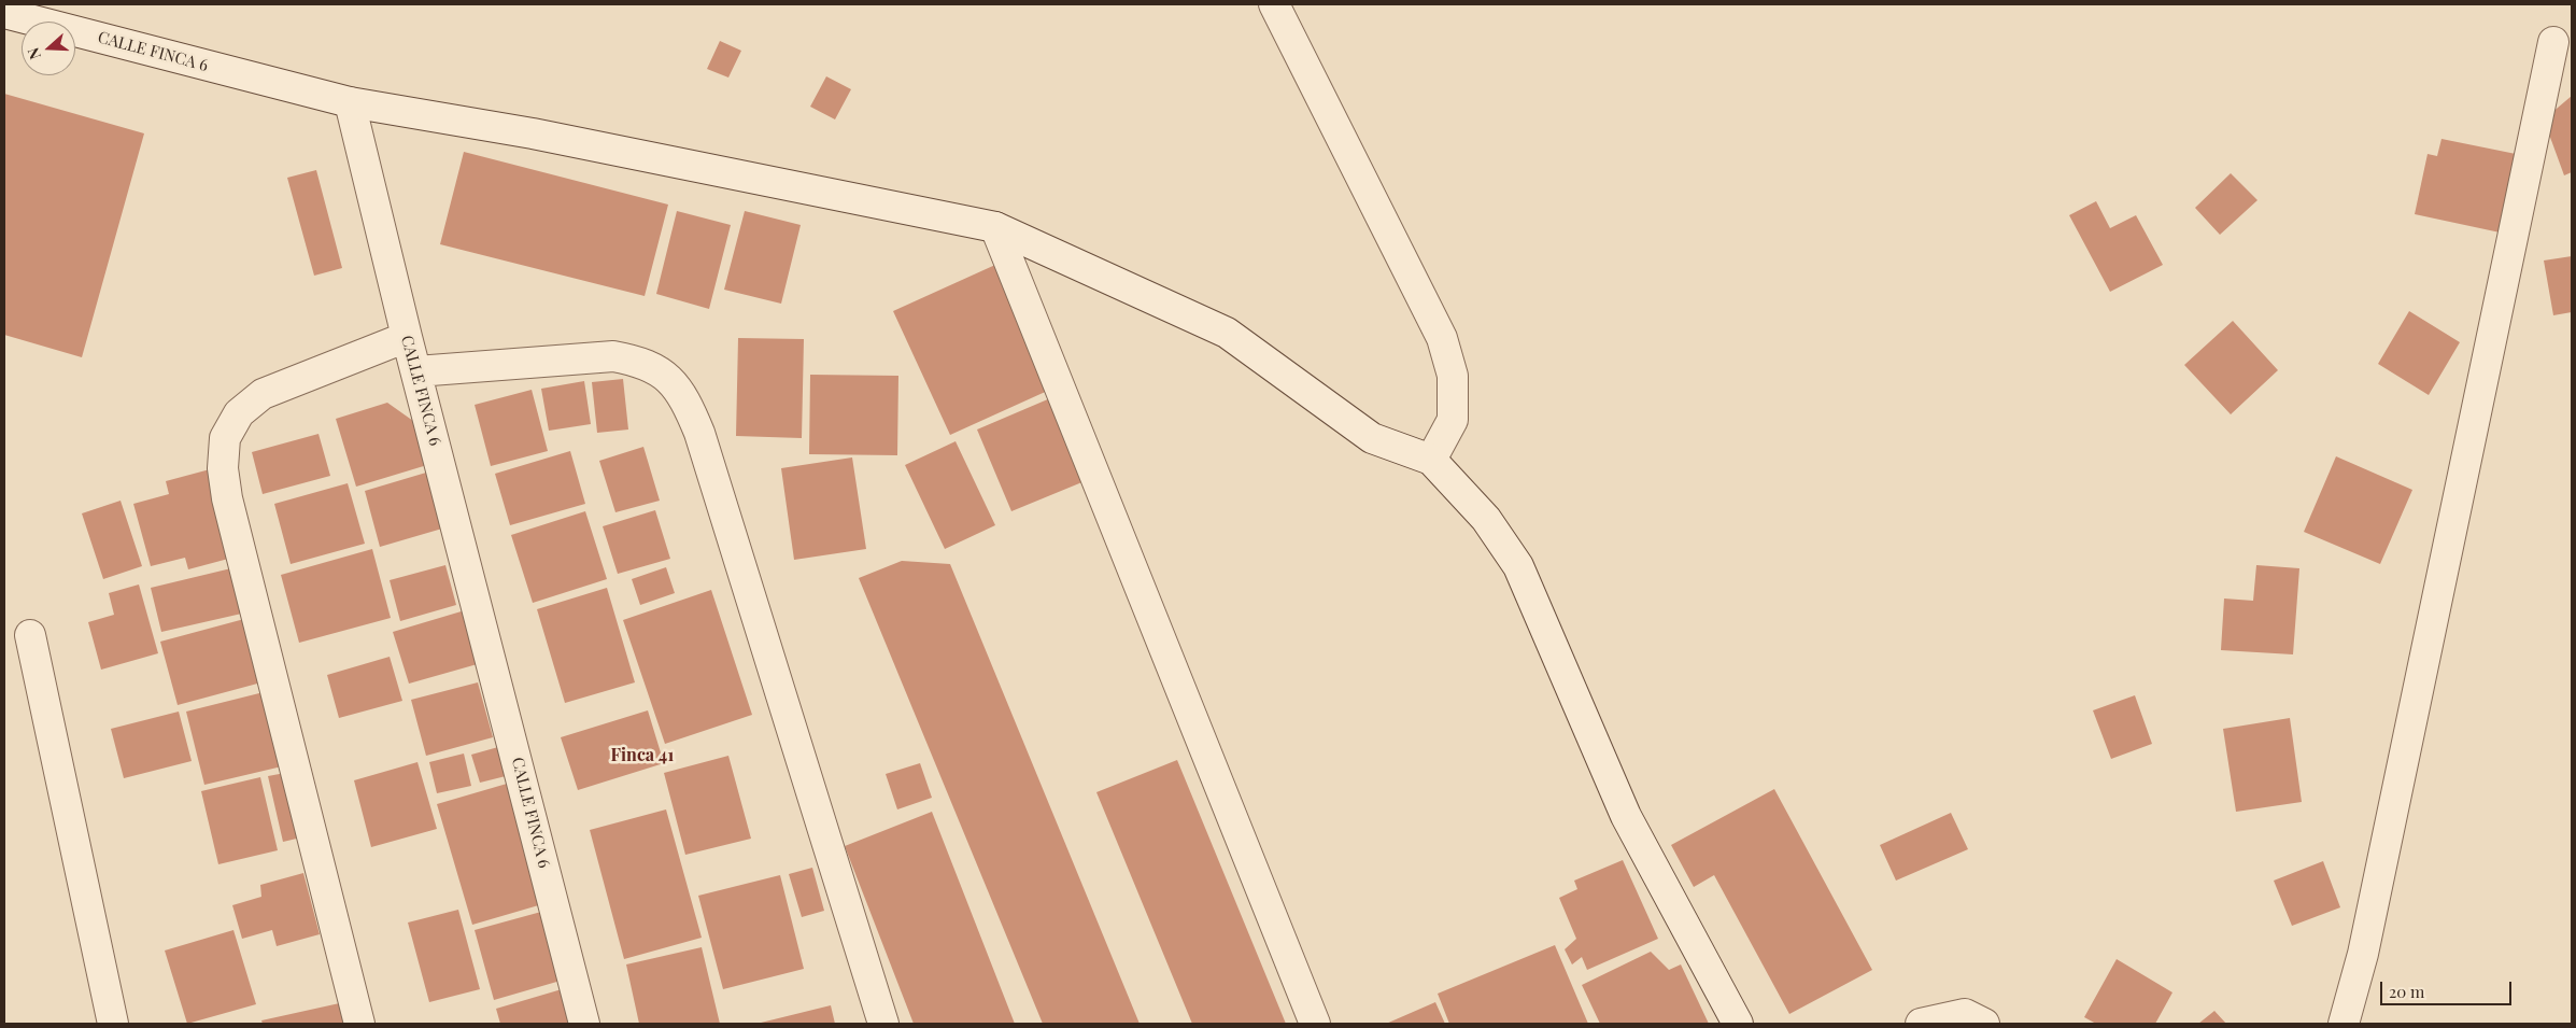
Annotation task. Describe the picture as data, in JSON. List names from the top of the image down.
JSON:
{
  "streets": {
    "street": ["CALLE FINCA 6"]
  },
  "districts": ["Finca 41"],
  "scale_bar": "20 m",
  "north": "left"
}
